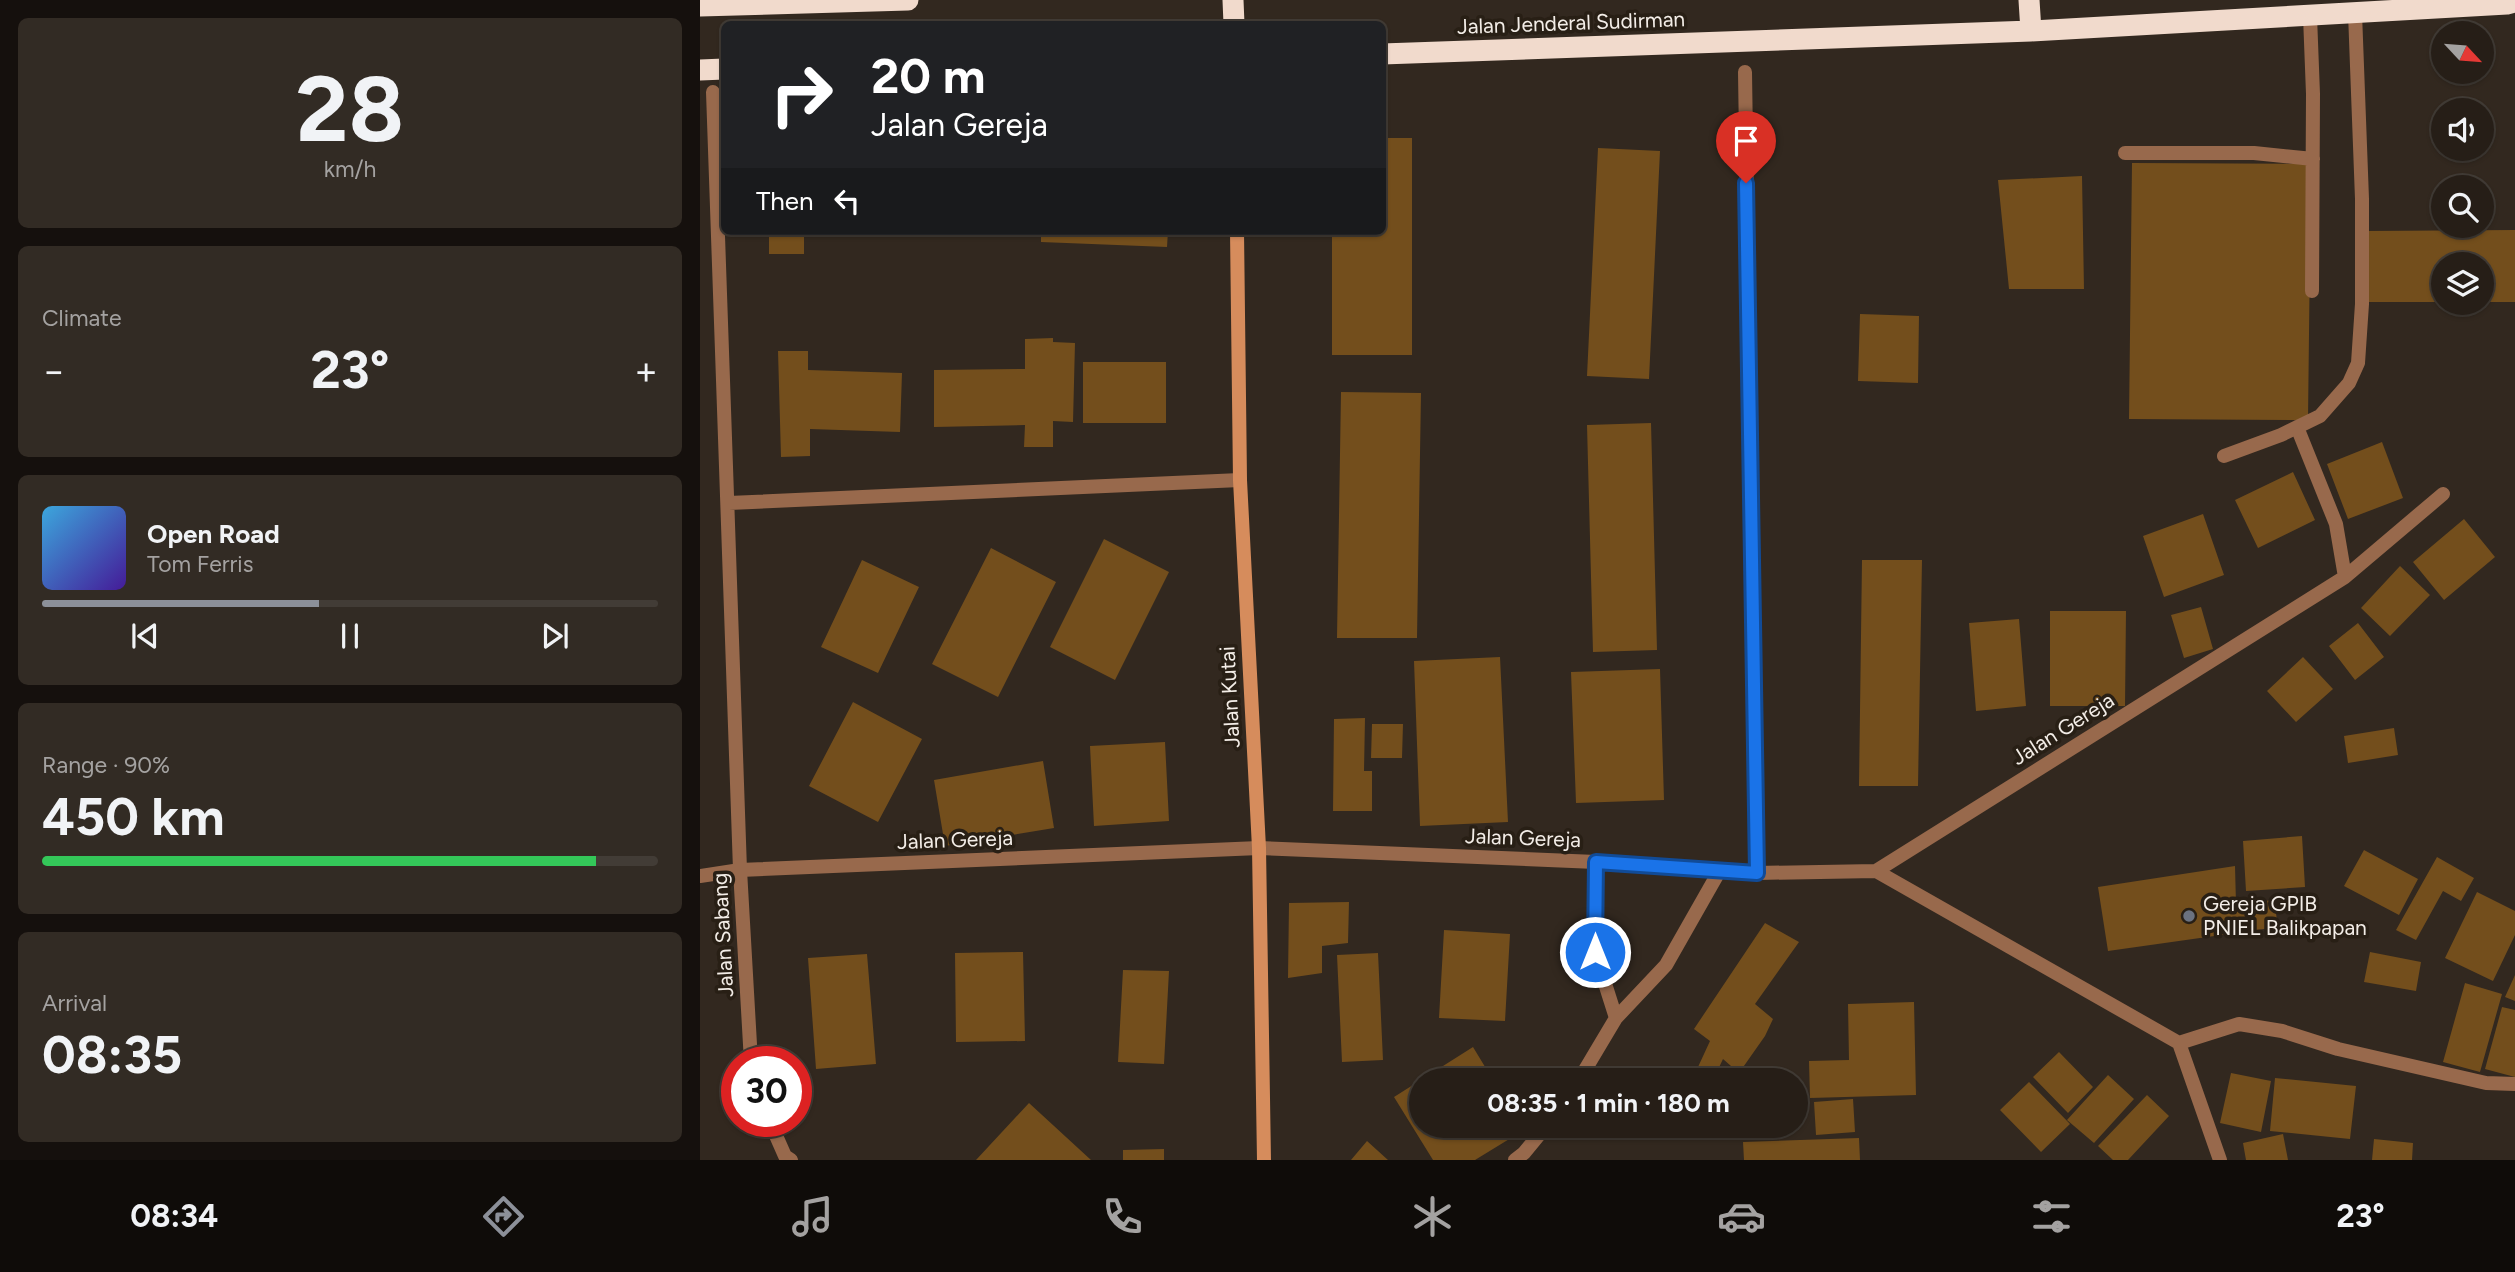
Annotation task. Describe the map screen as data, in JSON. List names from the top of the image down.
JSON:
{
  "streets": {
    "highway": ["Jalan Jenderal Sudirman"],
    "street": ["Jalan Kutai", "Jalan Gereja", "Jalan Sabang"]
  },
  "crossings": [
    ["Jalan Kutai", "Jalan Gereja"],
    ["Jalan Gereja", "Jalan Sabang"]
  ],
  "places": ["Gereja GPIB PNIEL Balikpapan"],
  "north": "bottom right",
  "page": {
    "tile": [
      ["28", "km/h"],
      "Climate",
      ["Range · 90%", "450 km"],
      ["Arrival", "08:35"]
    ],
    "turn": ["20 m", "Jalan Gereja"],
    "then": "Then",
    "heat": ["−", "23°", "+"],
    "song": ["Open Road", "Tom Ferris"],
    "limit": "30",
    "trip": "08:35 · 1 min · 180 m",
    "tabs": ["08:34", "23°"]
  }
}
